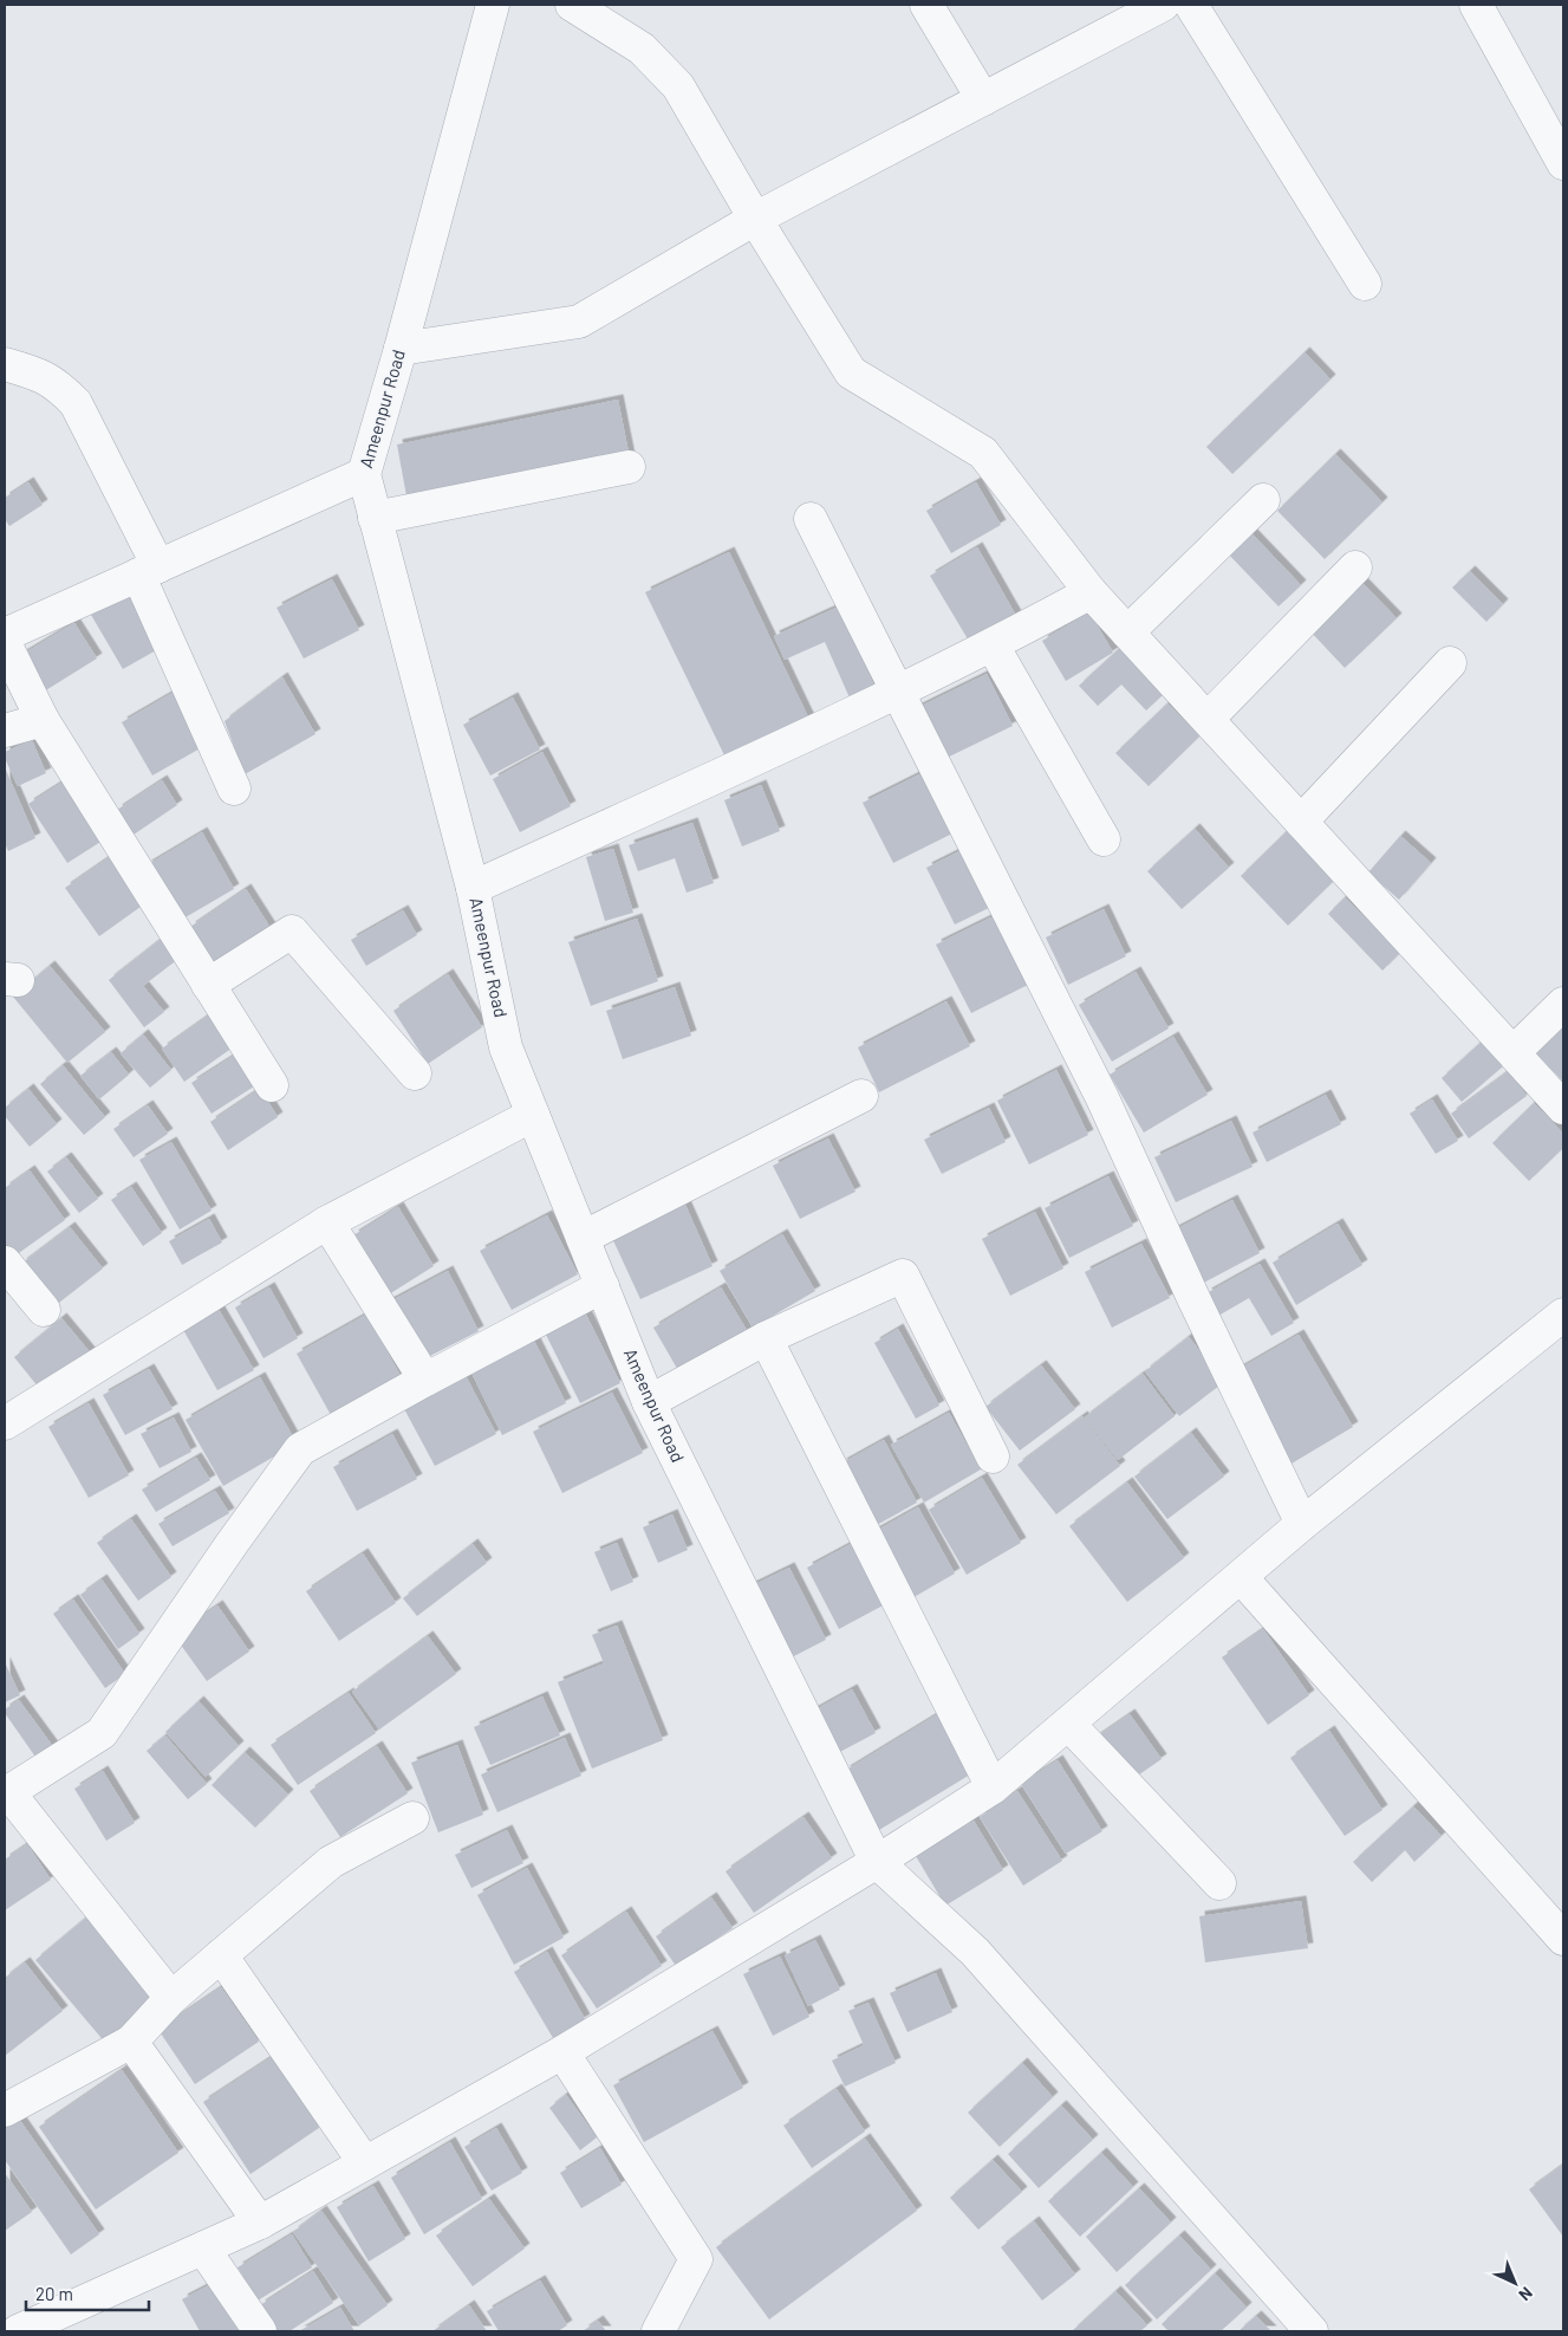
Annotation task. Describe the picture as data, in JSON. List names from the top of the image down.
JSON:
{
  "streets": {
    "street": ["Ameenpur Road"]
  },
  "scale_bar": "20 m",
  "north": "bottom right"
}
